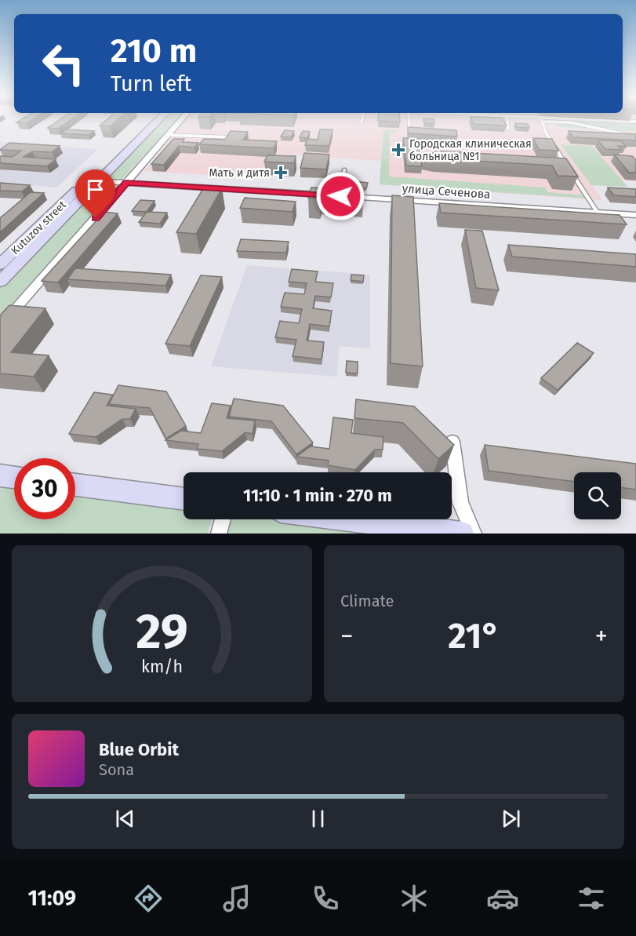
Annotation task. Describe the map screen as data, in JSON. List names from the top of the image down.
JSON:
{
  "streets": {
    "main road": ["Kutuzov street"],
    "street": ["улица Сеченова"]
  },
  "crossings": [
    ["улица Сеченова", "Kutuzov street"]
  ],
  "places": {
    "health": ["Городская клиническая больница №1", "Мать и дитя"]
  },
  "page": {
    "turn": ["210 m", "Turn left"],
    "limit": "30",
    "trip": "11:10 · 1 min · 270 m",
    "tile": "Climate",
    "heat": ["−", "21°", "+"],
    "song": ["Blue Orbit", "Sona"],
    "tabs": "11:09",
    "gauge": ["29", "km/h"]
  }
}
